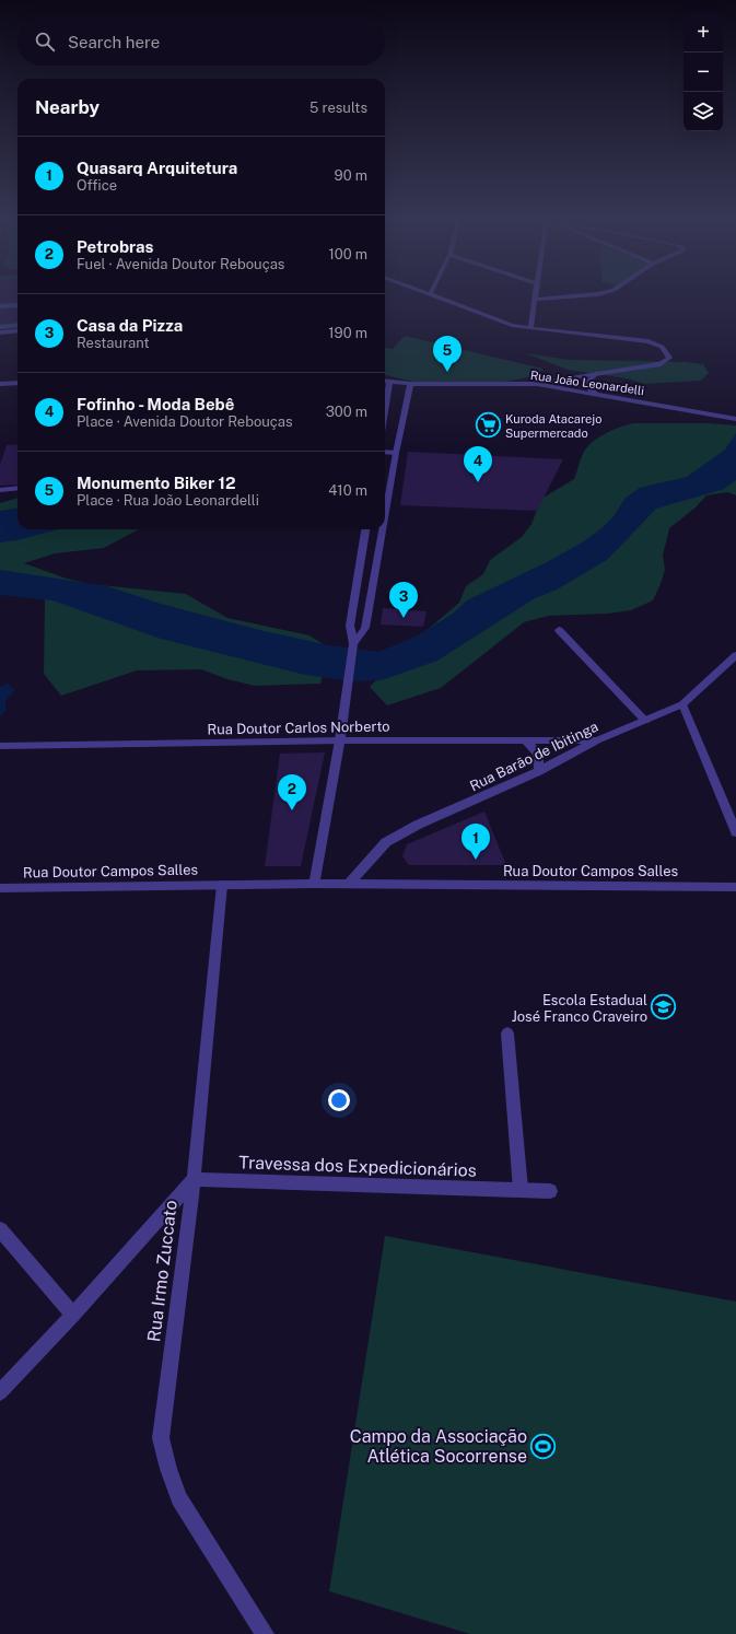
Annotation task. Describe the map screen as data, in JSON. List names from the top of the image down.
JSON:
{
  "streets": {
    "street": [
      "Rua João Leonardelli",
      "Rua Doutor Carlos Norberto",
      "Rua Barão de Ibitinga",
      "Rua Doutor Campos Salles",
      "Travessa dos Expedicionários",
      "Rua Irmo Zuccato"
    ]
  },
  "crossings": [
    ["Rua Doutor Carlos Norberto", "Rua Barão de Ibitinga"],
    ["Rua Barão de Ibitinga", "Rua Doutor Campos Salles"],
    ["Rua Doutor Campos Salles", "Rua Irmo Zuccato"],
    ["Travessa dos Expedicionários", "Rua Irmo Zuccato"]
  ],
  "places": {
    "supermarket": ["Kuroda Atacarejo Supermercado"],
    "school or university": ["Escola Estadual José Franco Craveiro"],
    "sports": ["Campo da Associação Atlética Socorrense"]
  },
  "page": {
    "map_buttons": ["+", "−"],
    "search": "Search here",
    "heading": ["Nearby", "5 results"],
    "list": [
      {
        "mark": "1",
        "name": "Quasarq Arquitetura",
        "note": "Office",
        "value": "90 m"
      },
      {
        "mark": "2",
        "name": "Petrobras",
        "note": "Fuel · Avenida Doutor Rebouças",
        "value": "100 m"
      },
      {
        "mark": "3",
        "name": "Casa da Pizza",
        "note": "Restaurant",
        "value": "190 m"
      },
      {
        "mark": "4",
        "name": "Fofinho - Moda Bebê",
        "note": "Place · Avenida Doutor Rebouças",
        "value": "300 m"
      },
      {
        "mark": "5",
        "name": "Monumento Biker 12",
        "note": "Place · Rua João Leonardelli",
        "value": "410 m"
      }
    ],
    "pins": [
      "5",
      "4",
      "3",
      "2",
      "1"
    ]
  }
}
